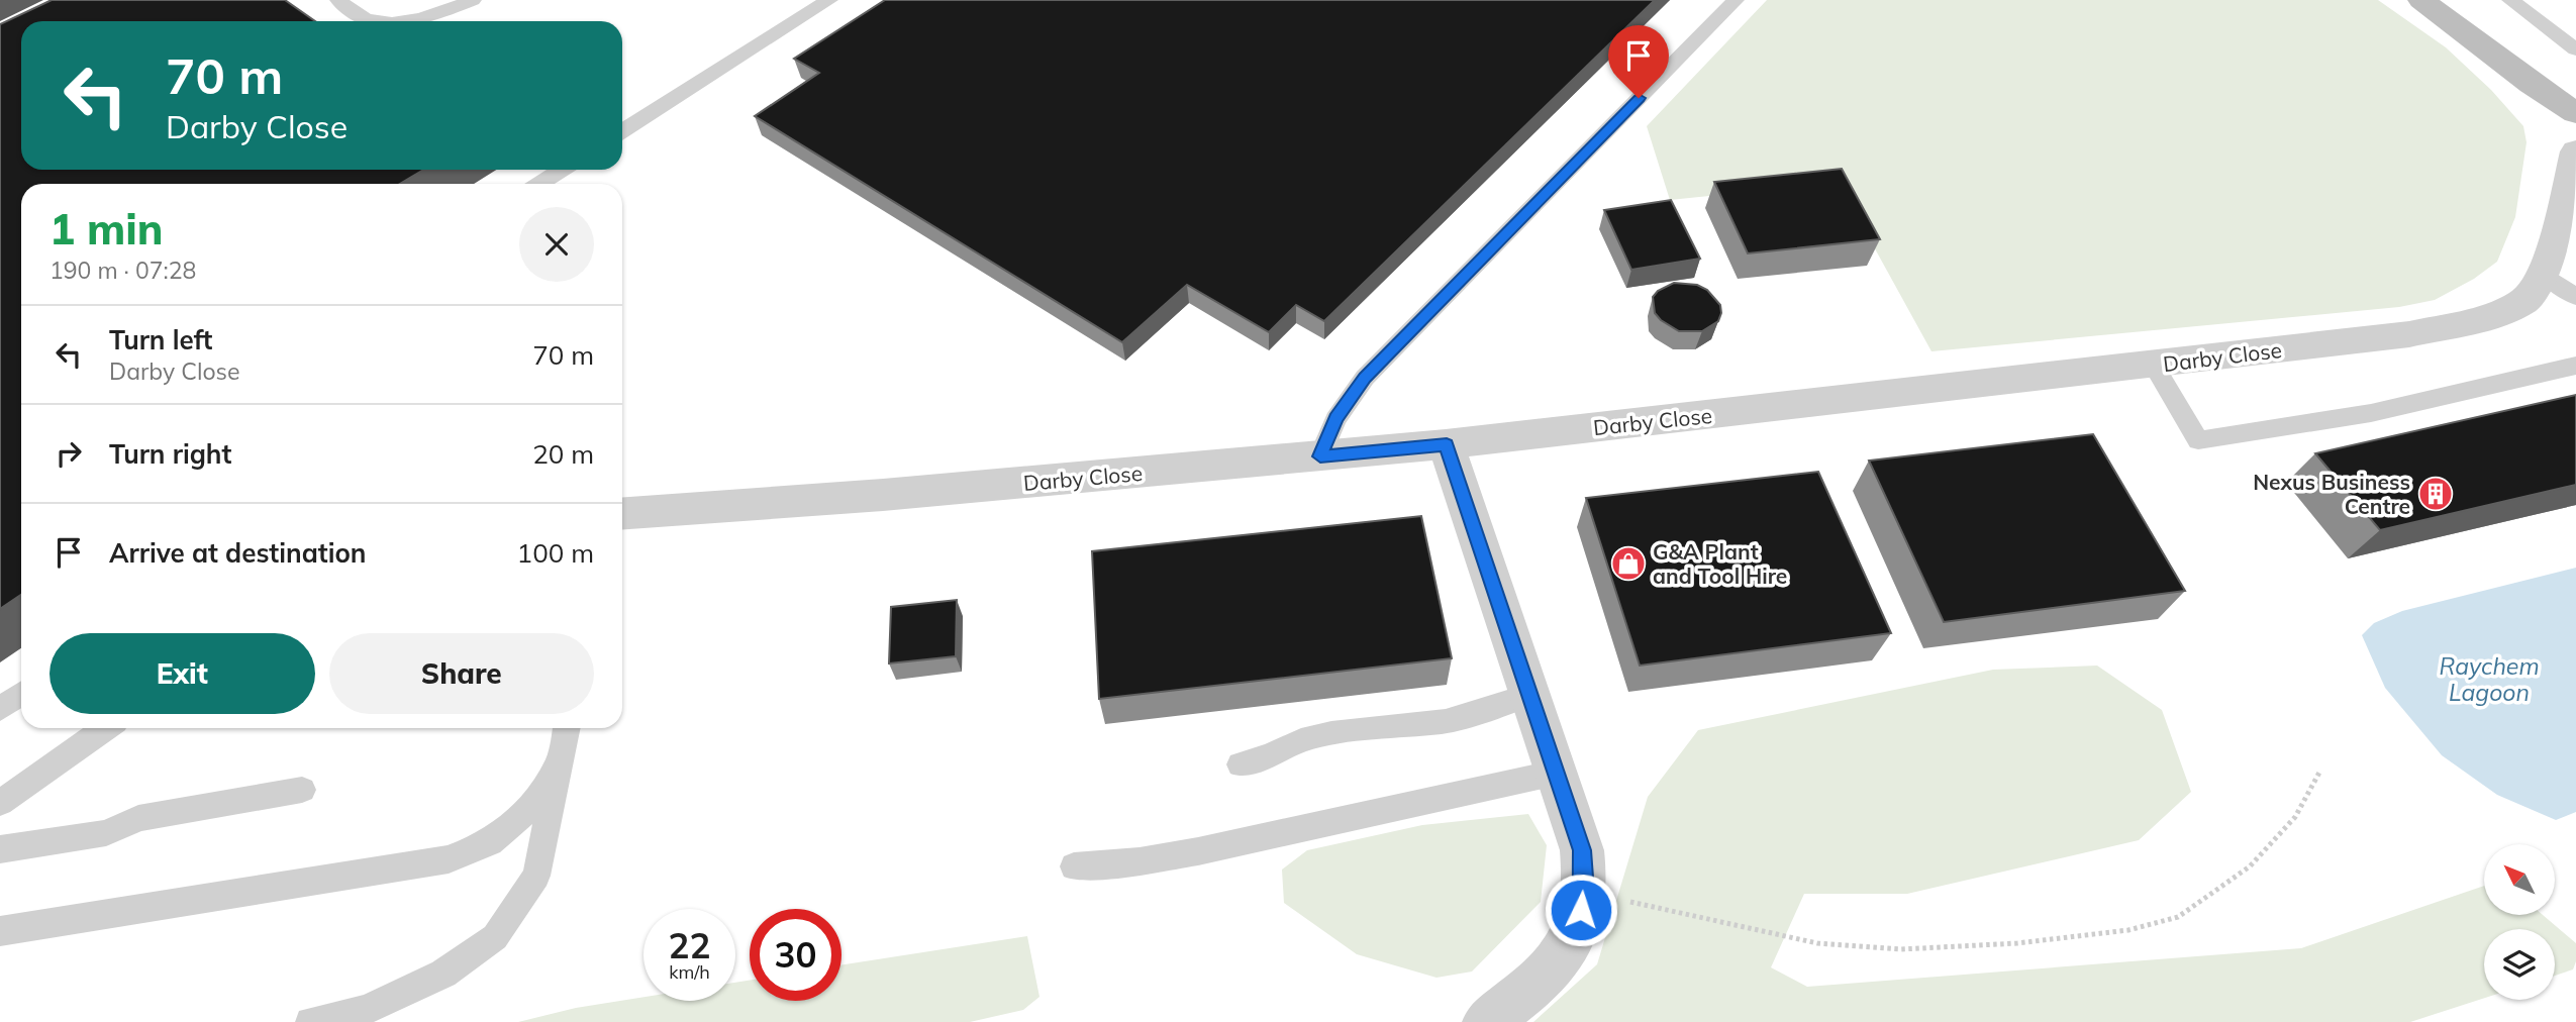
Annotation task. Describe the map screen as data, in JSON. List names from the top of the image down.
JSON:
{
  "streets": {
    "street": ["Darby Close"]
  },
  "water": ["Raychem Lagoon"],
  "places": {
    "building": ["Nexus Business Centre"],
    "shop": ["G&A Plant and Tool Hire"]
  },
  "north": "top left",
  "page": {
    "turn": ["70 m", "Darby Close"],
    "heading": ["1 min", "190 m · 07:28"],
    "list": [
      {
        "name": "Turn left",
        "note": "Darby Close",
        "value": "70 m"
      },
      {
        "name": "Turn right",
        "value": "20 m"
      },
      {
        "name": "Arrive at destination",
        "value": "100 m"
      }
    ],
    "buttons": ["Exit", "Share"],
    "speed": "22 km/h",
    "limit": "30"
  }
}
